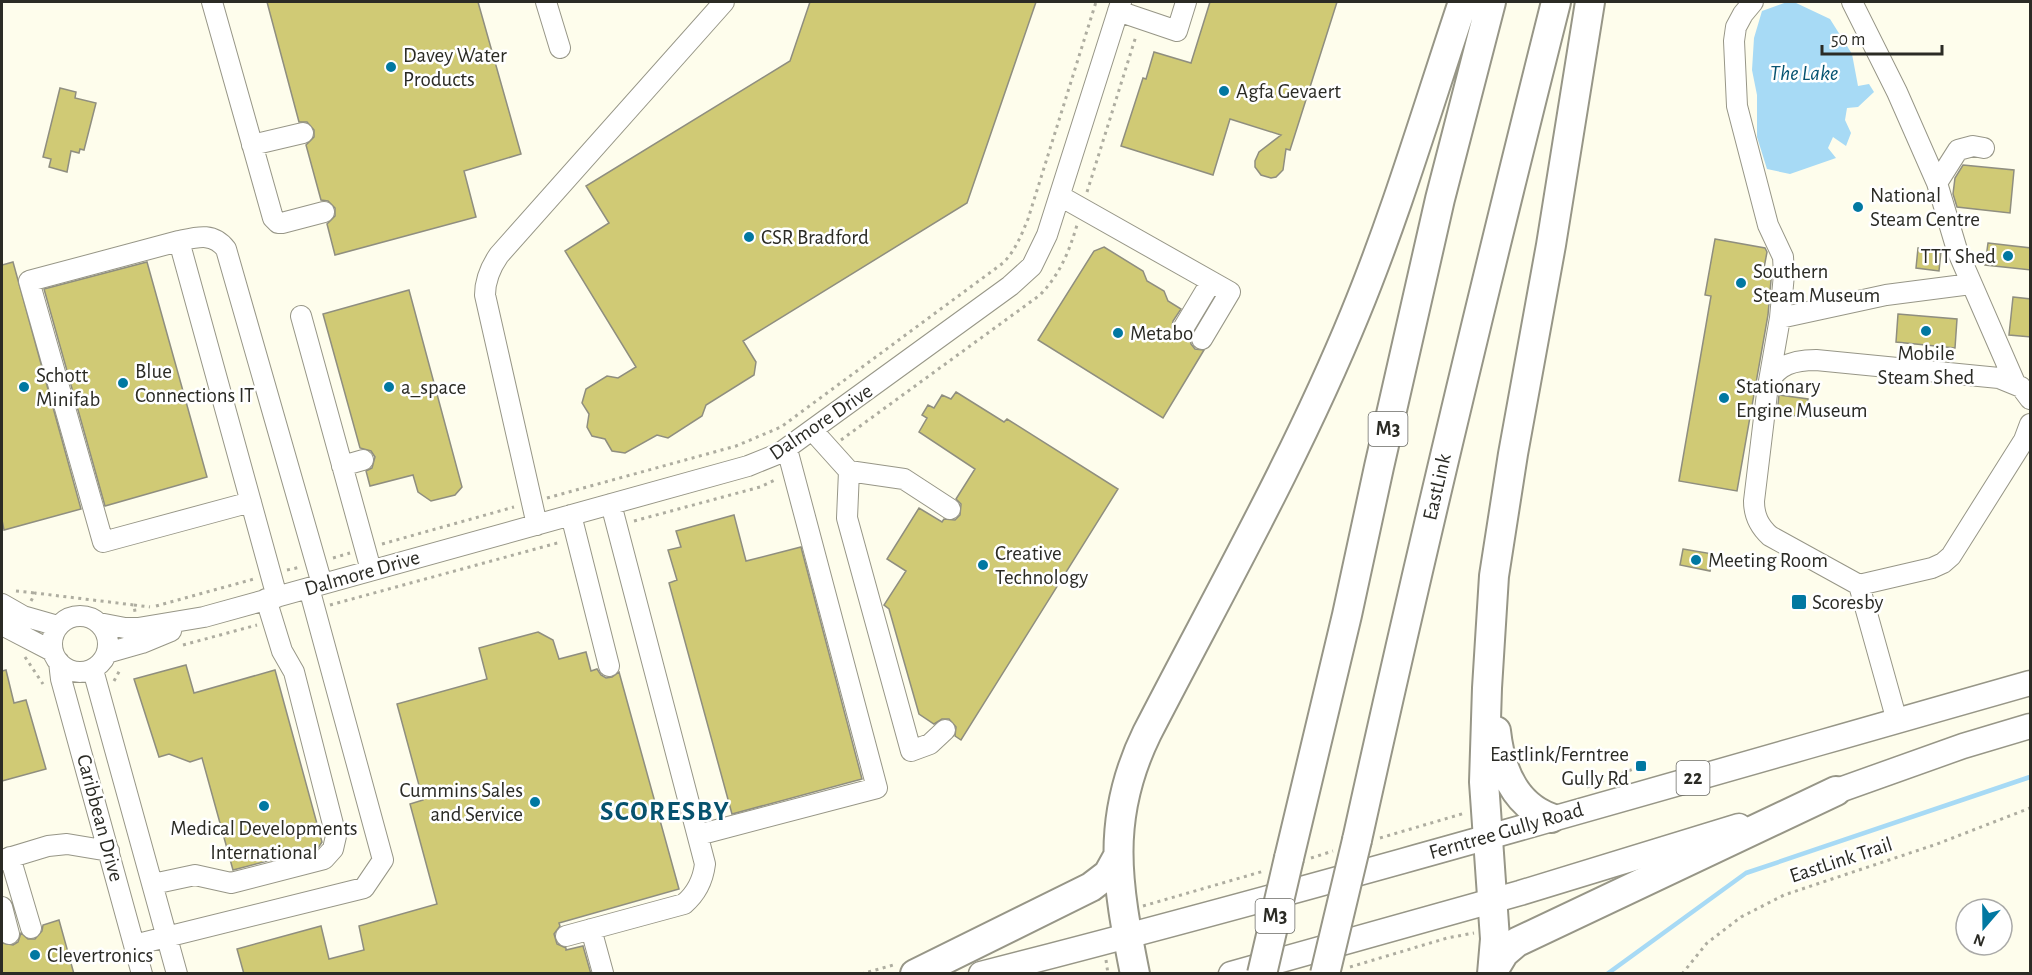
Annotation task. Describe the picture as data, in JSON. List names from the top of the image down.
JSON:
{
  "streets": {
    "highway": ["M3", "EastLink"],
    "main road": ["22", "Ferntree Gully Road"],
    "street": ["Dalmore Drive", "Caribbean Drive"],
    "path": ["EastLink Trail"]
  },
  "crossings": [
    ["Dalmore Drive", "Caribbean Drive"]
  ],
  "districts": ["SCORESBY"],
  "water": ["The Lake"],
  "places": {
    "other": [
      "Davey Water Products",
      "Agfa Gevaert",
      "National Steam Centre",
      "CSR Bradford",
      "TTT Shed",
      "Southern Steam Museum",
      "Mobile Steam Shed",
      "Metabo",
      "Blue Connections IT",
      "Schott Minifab",
      "a_space",
      "Stationary Engine Museum",
      "Meeting Room",
      "Creative Technology",
      "Cummins Sales and Service",
      "Medical Developments International",
      "Clevertronics"
    ],
    "transit": ["Scoresby", "Eastlink/Ferntree Gully Rd"]
  },
  "scale_bar": "50 m",
  "north": "bottom"
}
